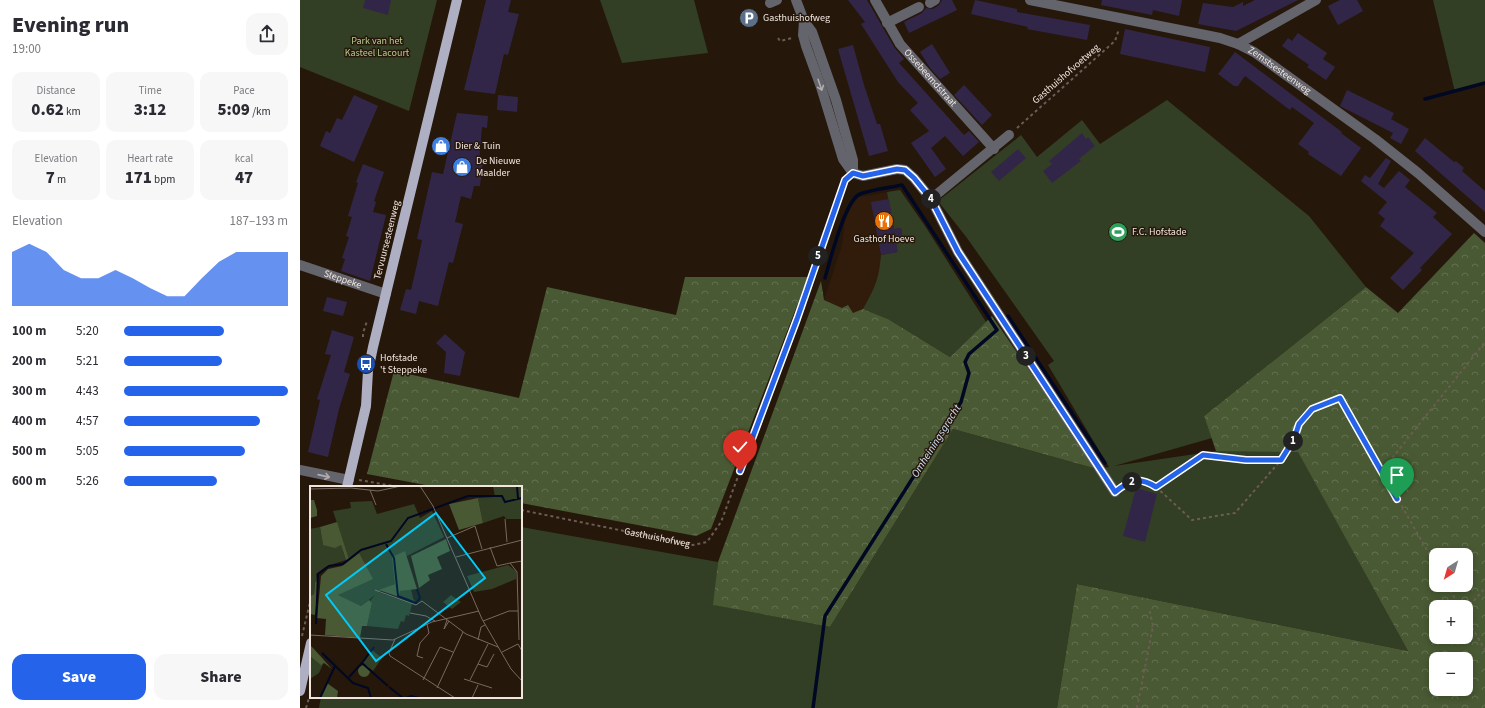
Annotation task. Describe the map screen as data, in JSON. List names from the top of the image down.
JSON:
{
  "streets": {
    "main road": ["Tervuursesteenweg"],
    "street": ["Zemstsesteenweg", "Ossebeemdstraat", "Steppeke"],
    "path": ["Gasthuishofvoetweg", "Gasthuishofweg"]
  },
  "crossings": [
    ["Zemstsesteenweg", "Gasthuishofvoetweg"],
    ["Tervuursesteenweg", "Steppeke"]
  ],
  "water": ["Omheiningsgracht"],
  "parks": ["Park van het Kasteel Lacourt"],
  "places": {
    "parking": ["Gasthuishofweg"],
    "shop": ["Dier & Tuin", "De Nieuwe Maalder"],
    "restaurant": ["Gasthof Hoeve"],
    "sports": ["F.C. Hofstade"],
    "bus stop": ["Hofstade 't Steppeke"]
  },
  "north": "bottom left",
  "page": {
    "heading": ["Evening run", "19:00"],
    "stats": [
      ["Distance", "0.62 km"],
      ["Time", "3:12"],
      ["Pace", "5:09 /km"],
      ["Elevation", "7 m"],
      ["Heart rate", "171 bpm"],
      ["kcal", "47"]
    ],
    "pins": [
      "4",
      "5",
      "3",
      "1",
      "2"
    ],
    "chart": ["Elevation", "187–193 m"],
    "list": [
      {
        "name": "100 m",
        "note": "5:20"
      },
      {
        "name": "200 m",
        "note": "5:21"
      },
      {
        "name": "300 m",
        "note": "4:43"
      },
      {
        "name": "400 m",
        "note": "4:57"
      },
      {
        "name": "500 m",
        "note": "5:05"
      },
      {
        "name": "600 m",
        "note": "5:26"
      }
    ],
    "map_buttons": ["+", "−"],
    "buttons": ["Save", "Share"]
  }
}
